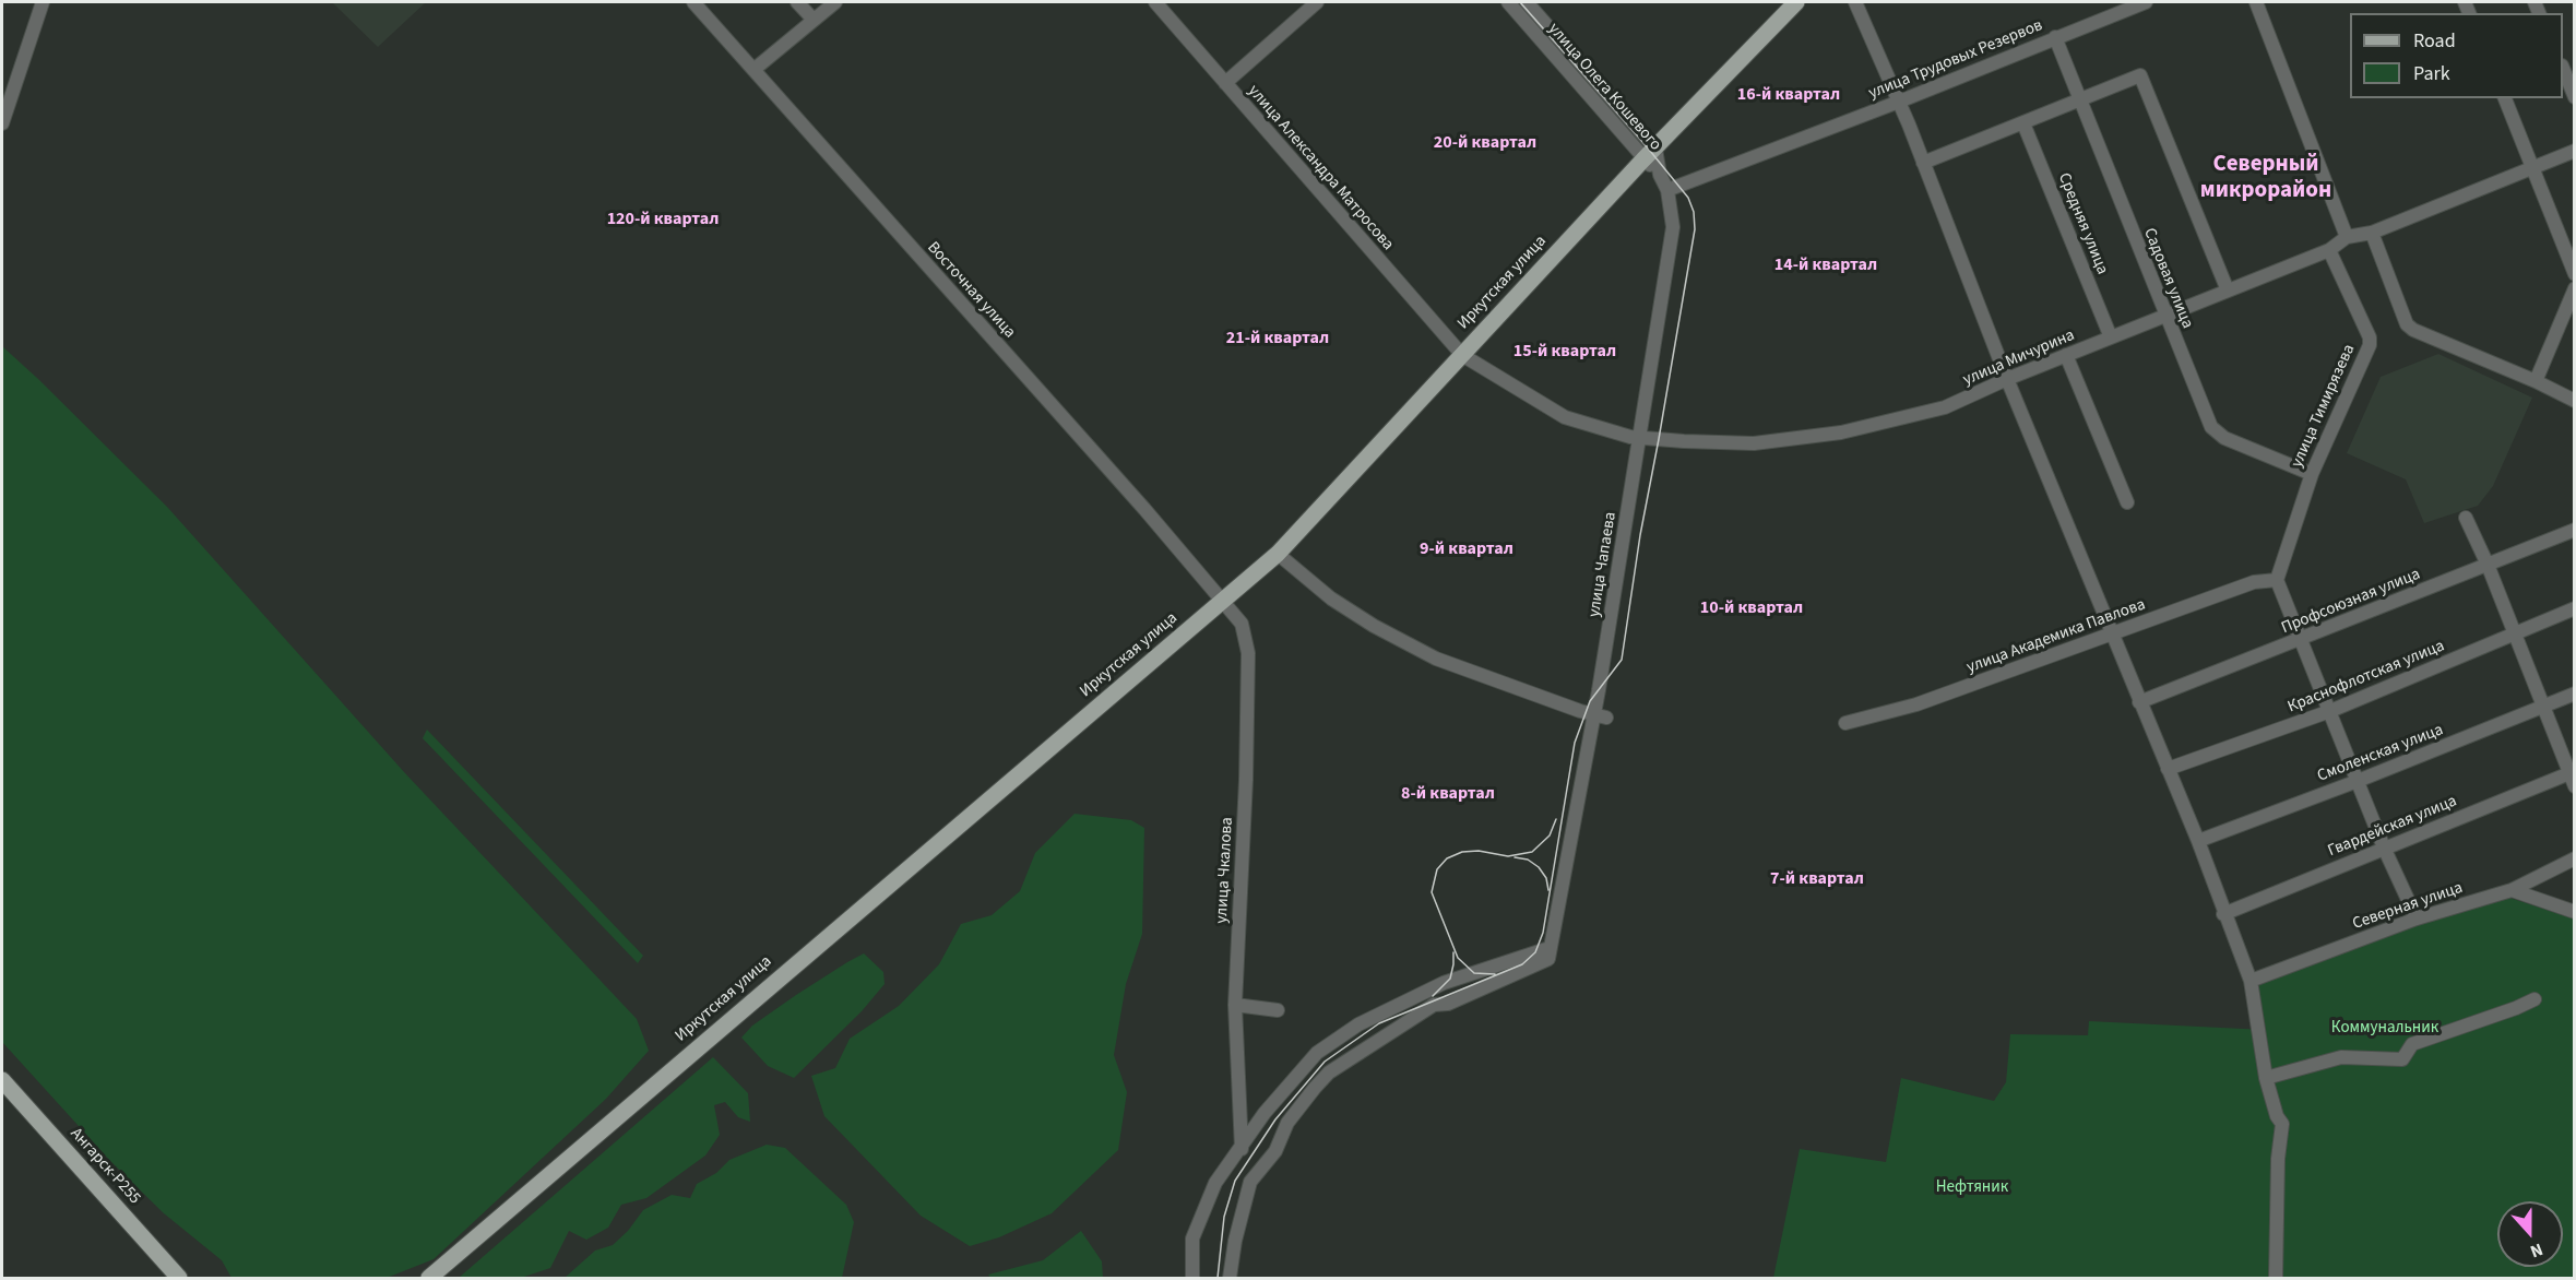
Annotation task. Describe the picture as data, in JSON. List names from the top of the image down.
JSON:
{
  "streets": {
    "main road": ["Иркутская улица", "Ангарск-Р255"],
    "street": [
      "улица Трудовых Резервов",
      "улица Олега Кошевого",
      "улица Александра Матросова",
      "Средняя улица",
      "Садовая улица",
      "Восточная улица",
      "улица Мичурина",
      "улица Тимирязева",
      "улица Чапаева",
      "Профсоюзная улица",
      "улица Академика Павлова",
      "Краснофлотская улица",
      "Смоленская улица",
      "Гвардейская улица",
      "улица Чкалова",
      "Северная улица"
    ]
  },
  "crossings": [
    ["улица Трудовых Резервов", "Садовая улица"],
    ["улица Трудовых Резервов", "улица Чапаева"],
    ["улица Олега Кошевого", "Иркутская улица"],
    ["улица Олега Кошевого", "улица Чапаева"],
    ["улица Александра Матросова", "Иркутская улица"],
    ["улица Александра Матросова", "улица Мичурина"],
    ["Средняя улица", "улица Мичурина"],
    ["Садовая улица", "улица Мичурина"],
    ["Садовая улица", "улица Тимирязева"],
    ["Иркутская улица", "Восточная улица"],
    ["Иркутская улица", "улица Мичурина"],
    ["Иркутская улица", "улица Чкалова"],
    ["Восточная улица", "улица Чкалова"],
    ["улица Мичурина", "улица Тимирязева"],
    ["улица Мичурина", "улица Чапаева"],
    ["улица Тимирязева", "улица Академика Павлова"]
  ],
  "districts": [
    "16-й квартал",
    "20-й квартал",
    "Северный микрорайон",
    "120-й квартал",
    "14-й квартал",
    "21-й квартал",
    "15-й квартал",
    "9-й квартал",
    "10-й квартал",
    "8-й квартал",
    "7-й квартал"
  ],
  "parks": ["Коммунальник", "Нефтяник"],
  "legend": ["Road", "Park"],
  "north": "bottom"
}
